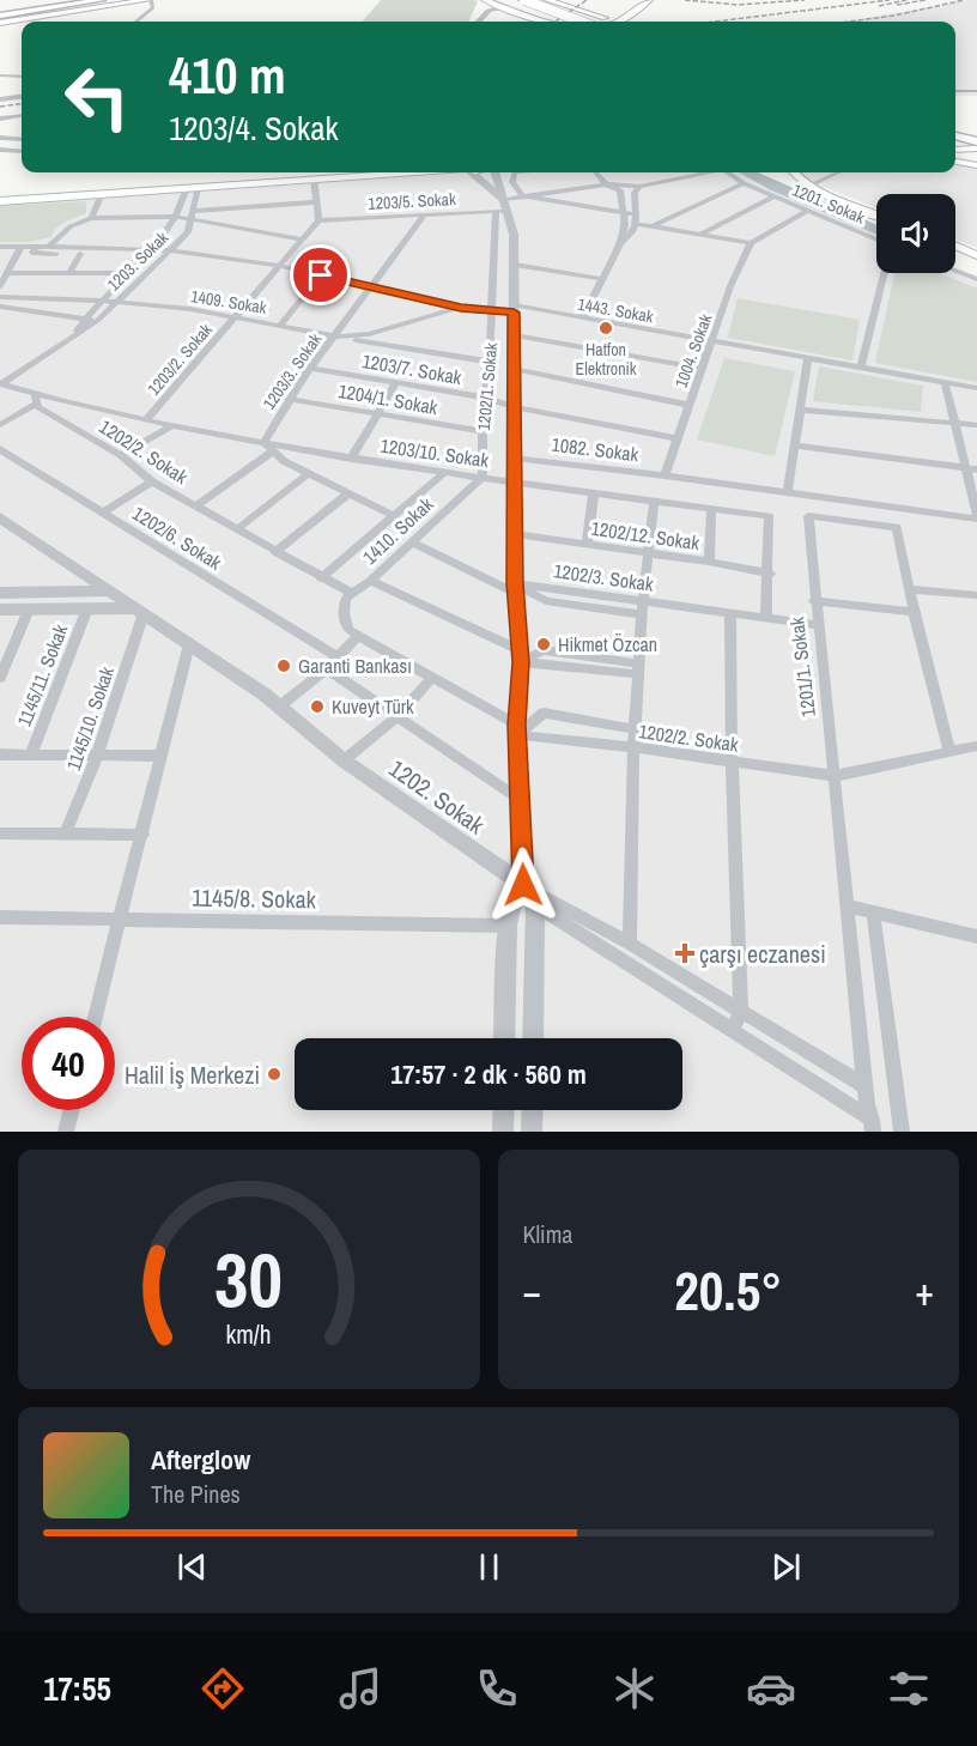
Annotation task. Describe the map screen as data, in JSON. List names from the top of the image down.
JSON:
{
  "streets": {
    "street": [
      "1203/5. Sokak",
      "1201. Sokak",
      "1203. Sokak",
      "1409. Sokak",
      "1443. Sokak",
      "1004. Sokak",
      "1203/2. Sokak",
      "1203/7. Sokak",
      "1203/3. Sokak",
      "1202/1. Sokak",
      "1204/1. Sokak",
      "1082. Sokak",
      "1202/2. Sokak",
      "1203/10. Sokak",
      "1410. Sokak",
      "1202/12. Sokak",
      "1202/6. Sokak",
      "1202/3. Sokak",
      "1201/1. Sokak",
      "1145/11. Sokak",
      "1145/10. Sokak",
      "1202. Sokak",
      "1145/8. Sokak"
    ]
  },
  "crossings": [
    ["1203/5. Sokak", "1203/2. Sokak"],
    ["1203/5. Sokak", "1203/3. Sokak"],
    ["1203/5. Sokak", "1202/1. Sokak"],
    ["1203. Sokak", "1409. Sokak"],
    ["1203. Sokak", "1203/10. Sokak"],
    ["1409. Sokak", "1443. Sokak"],
    ["1409. Sokak", "1203/2. Sokak"],
    ["1409. Sokak", "1203/3. Sokak"],
    ["1443. Sokak", "1004. Sokak"],
    ["1443. Sokak", "1202/1. Sokak"],
    ["1004. Sokak", "1203/7. Sokak"],
    ["1004. Sokak", "1082. Sokak"],
    ["1203/2. Sokak", "1203/10. Sokak"],
    ["1203/7. Sokak", "1203/3. Sokak"],
    ["1203/7. Sokak", "1202/1. Sokak"],
    ["1203/3. Sokak", "1204/1. Sokak"],
    ["1203/3. Sokak", "1203/10. Sokak"],
    ["1202/1. Sokak", "1204/1. Sokak"],
    ["1202/1. Sokak", "1082. Sokak"],
    ["1202/1. Sokak", "1202/2. Sokak"],
    ["1202/1. Sokak", "1203/10. Sokak"],
    ["1202/1. Sokak", "1410. Sokak"],
    ["1202/1. Sokak", "1202/12. Sokak"],
    ["1202/1. Sokak", "1202/3. Sokak"],
    ["1202/1. Sokak", "1202. Sokak"],
    ["1202/2. Sokak", "1203/10. Sokak"],
    ["1202/2. Sokak", "1410. Sokak"],
    ["1202/2. Sokak", "1201/1. Sokak"],
    ["1203/10. Sokak", "1410. Sokak"],
    ["1203/10. Sokak", "1202/12. Sokak"],
    ["1203/10. Sokak", "1202/3. Sokak"],
    ["1410. Sokak", "1202/3. Sokak"],
    ["1202/3. Sokak", "1201/1. Sokak"],
    ["1201/1. Sokak", "1202. Sokak"],
    ["1145/10. Sokak", "1202. Sokak"]
  ],
  "places": {
    "other": [
      "Hatfon Elektronik",
      "Hikmet Özcan",
      "Garanti Bankası",
      "Kuveyt Türk",
      "Halil İş Merkezi"
    ],
    "health": ["çarşı eczanesi"]
  },
  "page": {
    "turn": ["410 m", "1203/4. Sokak"],
    "limit": "40",
    "trip": "17:57 · 2 dk · 560 m",
    "tile": "Klima",
    "heat": ["−", "20.5°", "+"],
    "song": ["Afterglow", "The Pines"],
    "tabs": "17:55",
    "gauge": ["30", "km/h"]
  }
}
